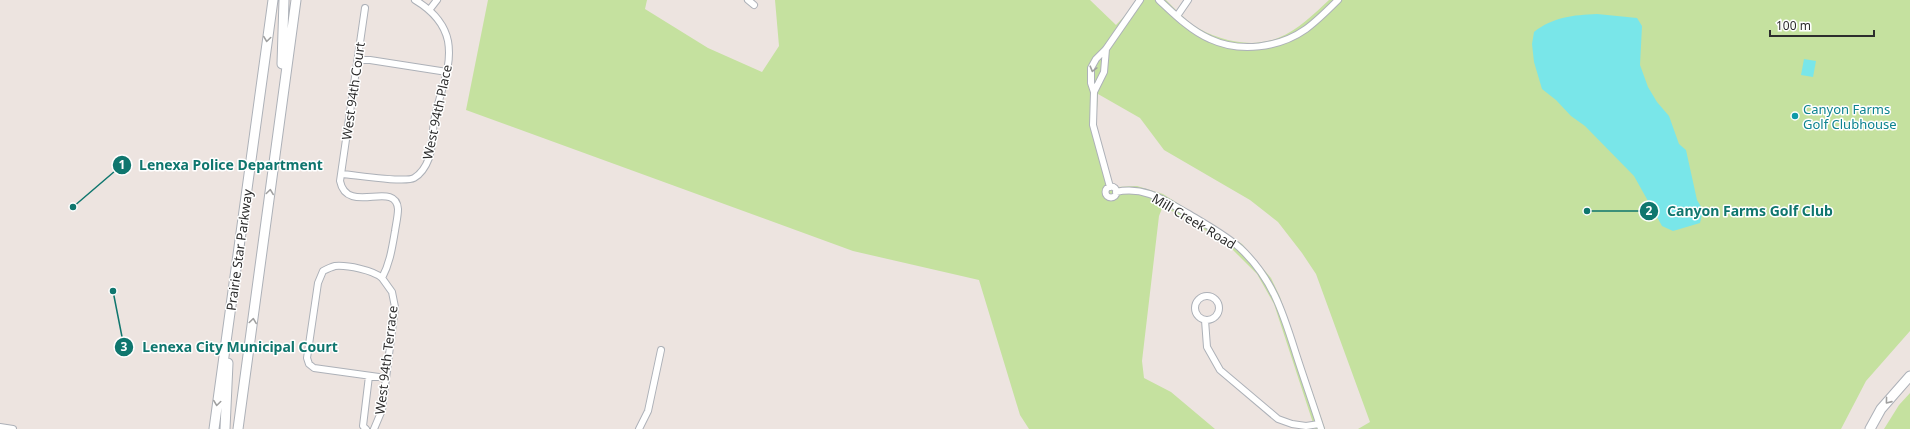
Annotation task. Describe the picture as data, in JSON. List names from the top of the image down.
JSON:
{
  "streets": {
    "main road": ["Prairie Star Parkway"],
    "street": [
      "West 94th Court",
      "West 94th Place",
      "Mill Creek Road",
      "West 94th Terrace"
    ]
  },
  "crossings": [
    ["West 94th Court", "West 94th Place"]
  ],
  "places": [
    "Canyon Farms Golf Clubhouse",
    "Lenexa Police Department",
    "Canyon Farms Golf Club",
    "Lenexa City Municipal Court"
  ],
  "scale_bar": "100 m"
}
